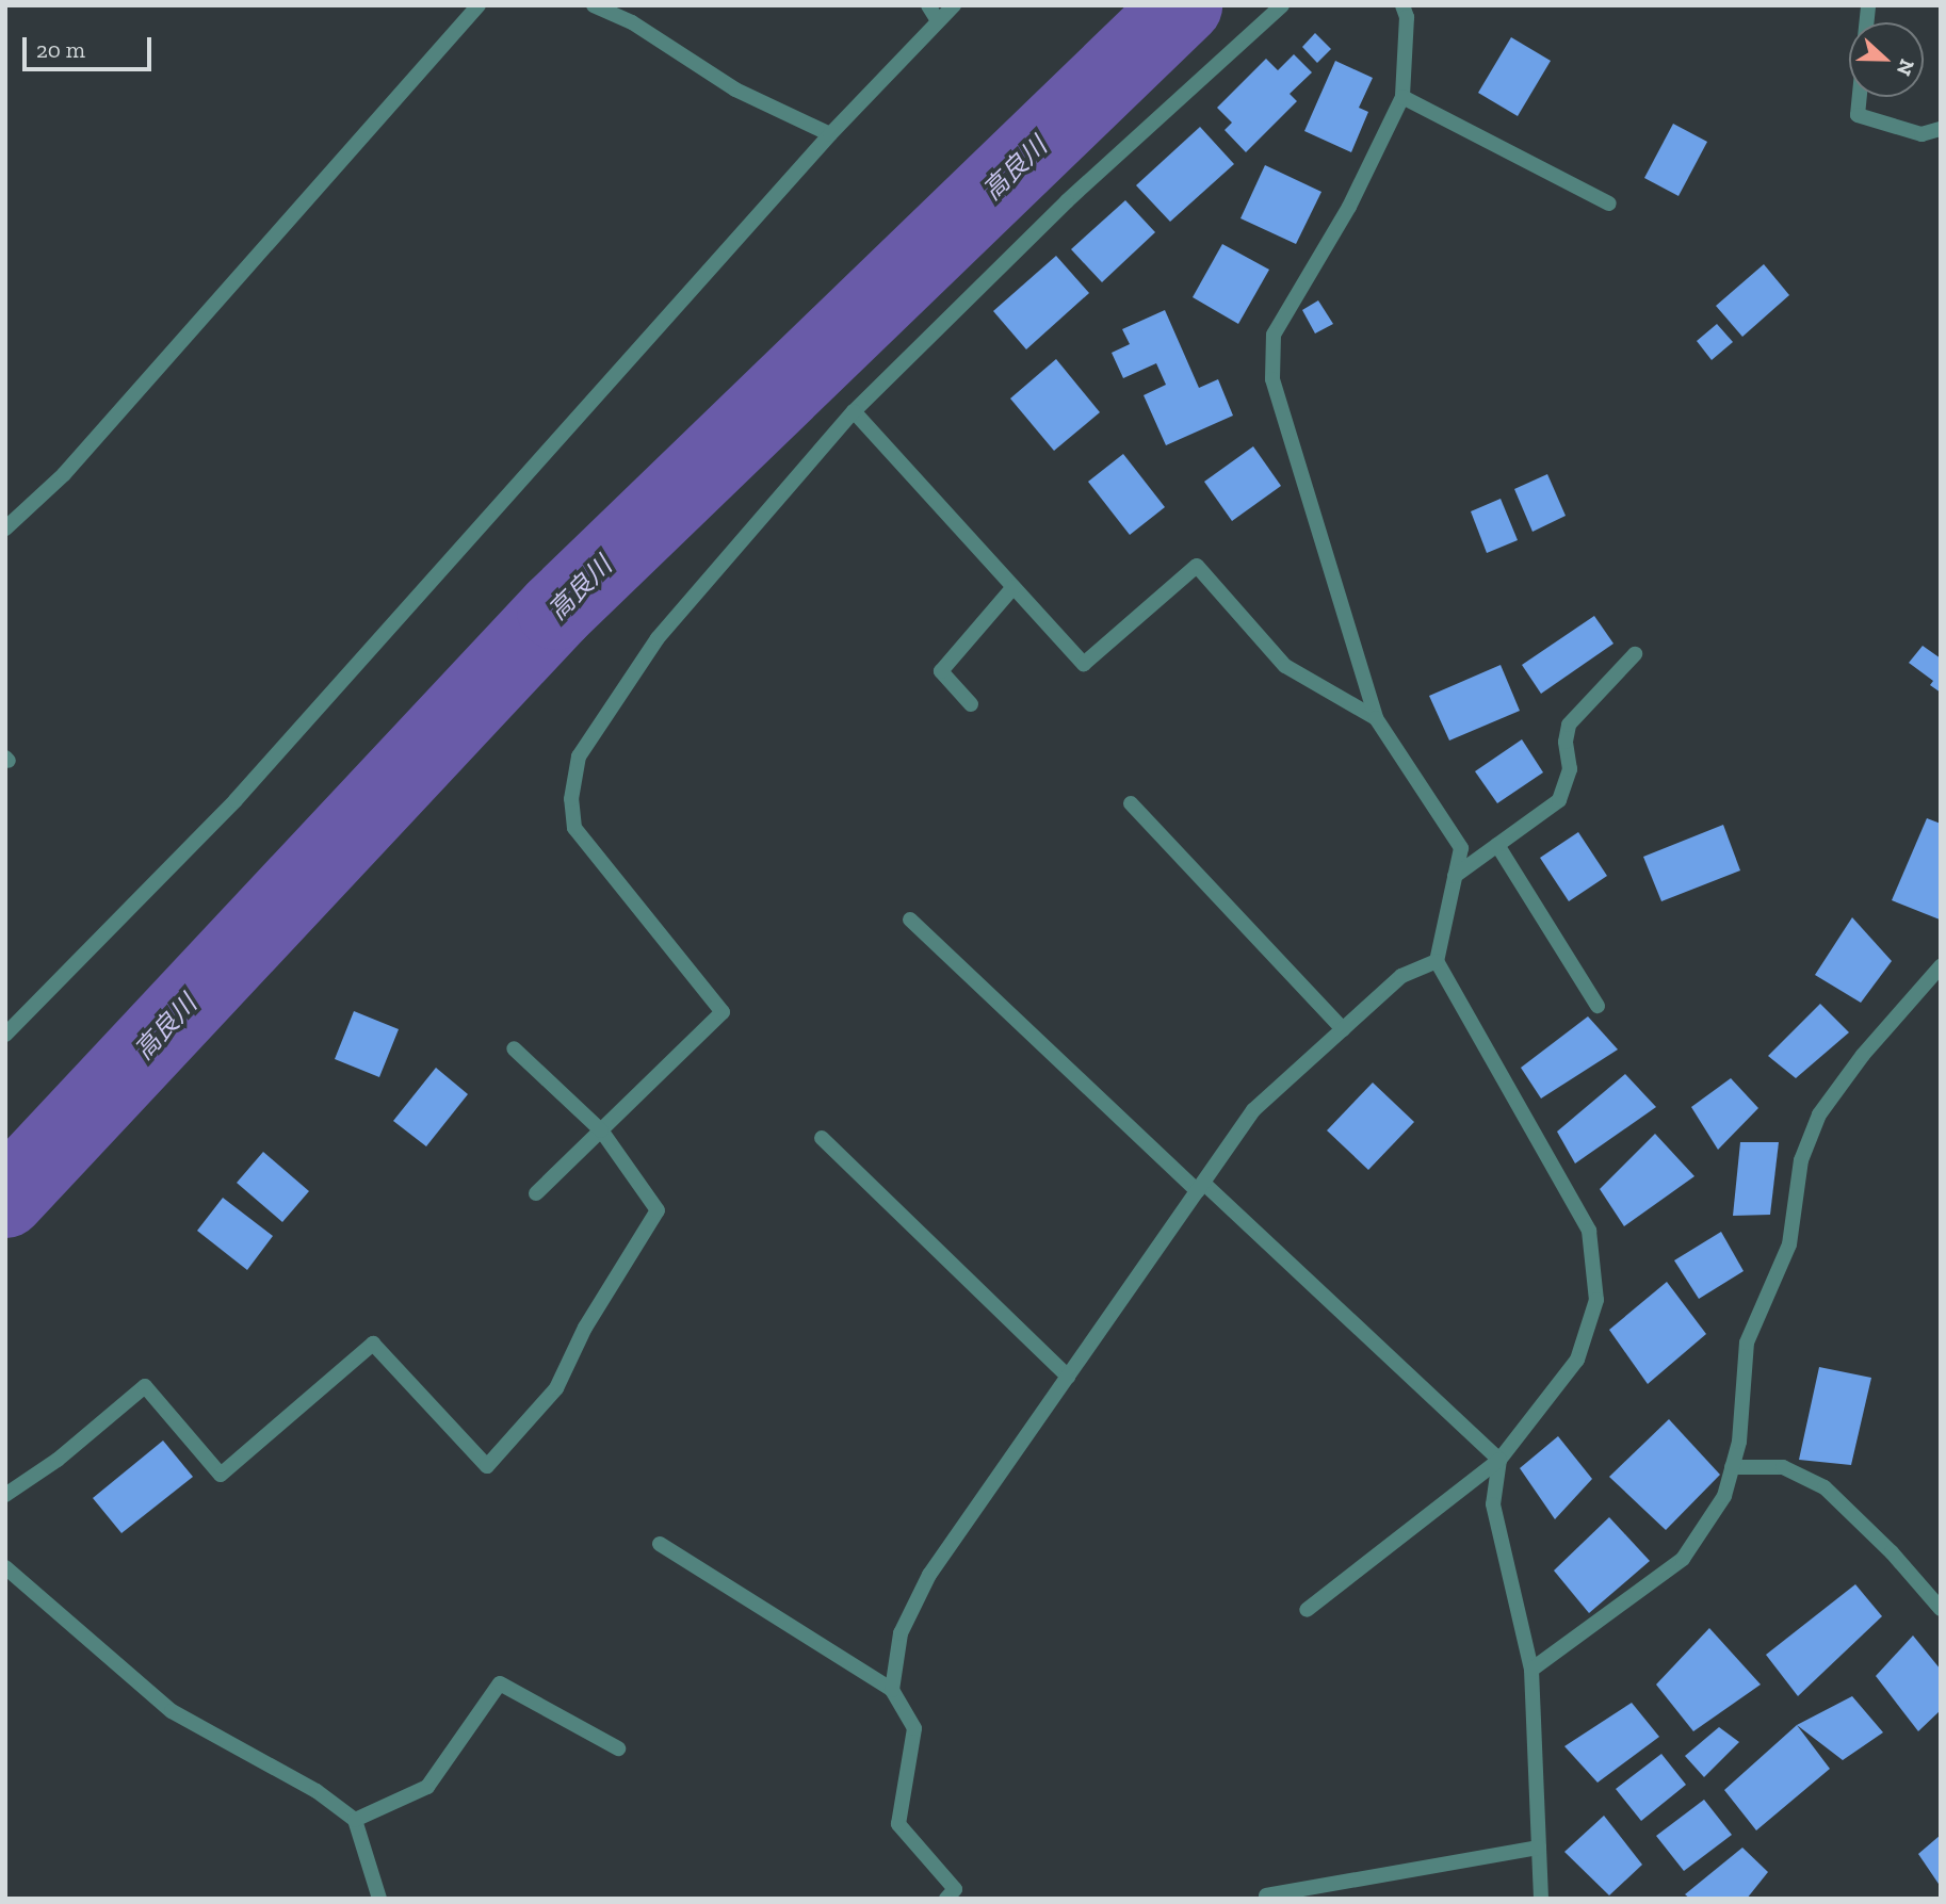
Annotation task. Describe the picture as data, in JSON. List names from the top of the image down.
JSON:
{
  "water": ["高良川"],
  "scale_bar": "20 m",
  "north": "right"
}
